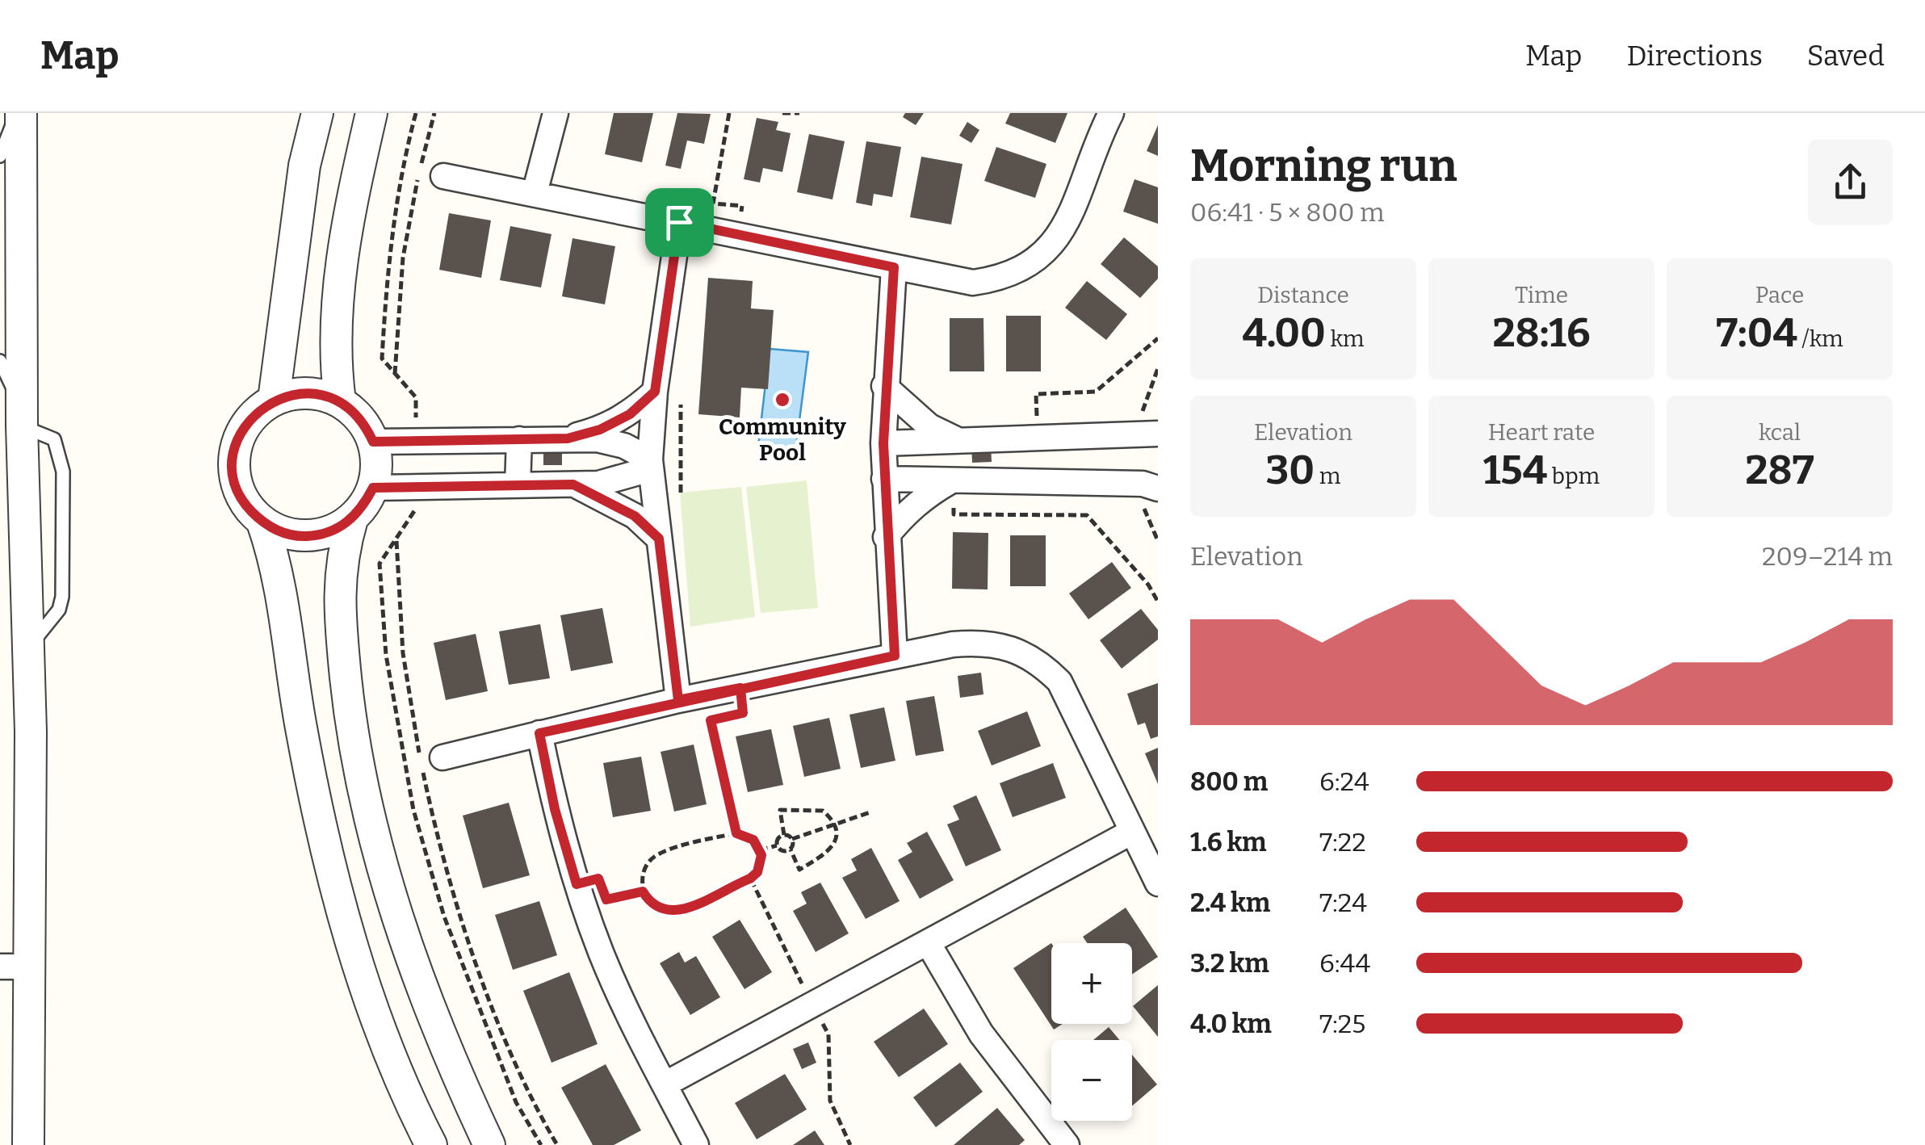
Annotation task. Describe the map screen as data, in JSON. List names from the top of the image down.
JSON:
{
  "places": ["Community Pool"],
  "page": {
    "header": "Map",
    "nav": ["Map", "Directions", "Saved"],
    "heading": ["Morning run", "06:41 · 5 × 800 m"],
    "stats": [
      ["Distance", "4.00 km"],
      ["Time", "28:16"],
      ["Pace", "7:04 /km"],
      ["Elevation", "30 m"],
      ["Heart rate", "154 bpm"],
      ["kcal", "287"]
    ],
    "chart": ["Elevation", "209–214 m"],
    "list": [
      {
        "name": "800 m",
        "note": "6:24"
      },
      {
        "name": "1.6 km",
        "note": "7:22"
      },
      {
        "name": "2.4 km",
        "note": "7:24"
      },
      {
        "name": "3.2 km",
        "note": "6:44"
      },
      {
        "name": "4.0 km",
        "note": "7:25"
      }
    ],
    "map_buttons": ["+", "−"]
  }
}
